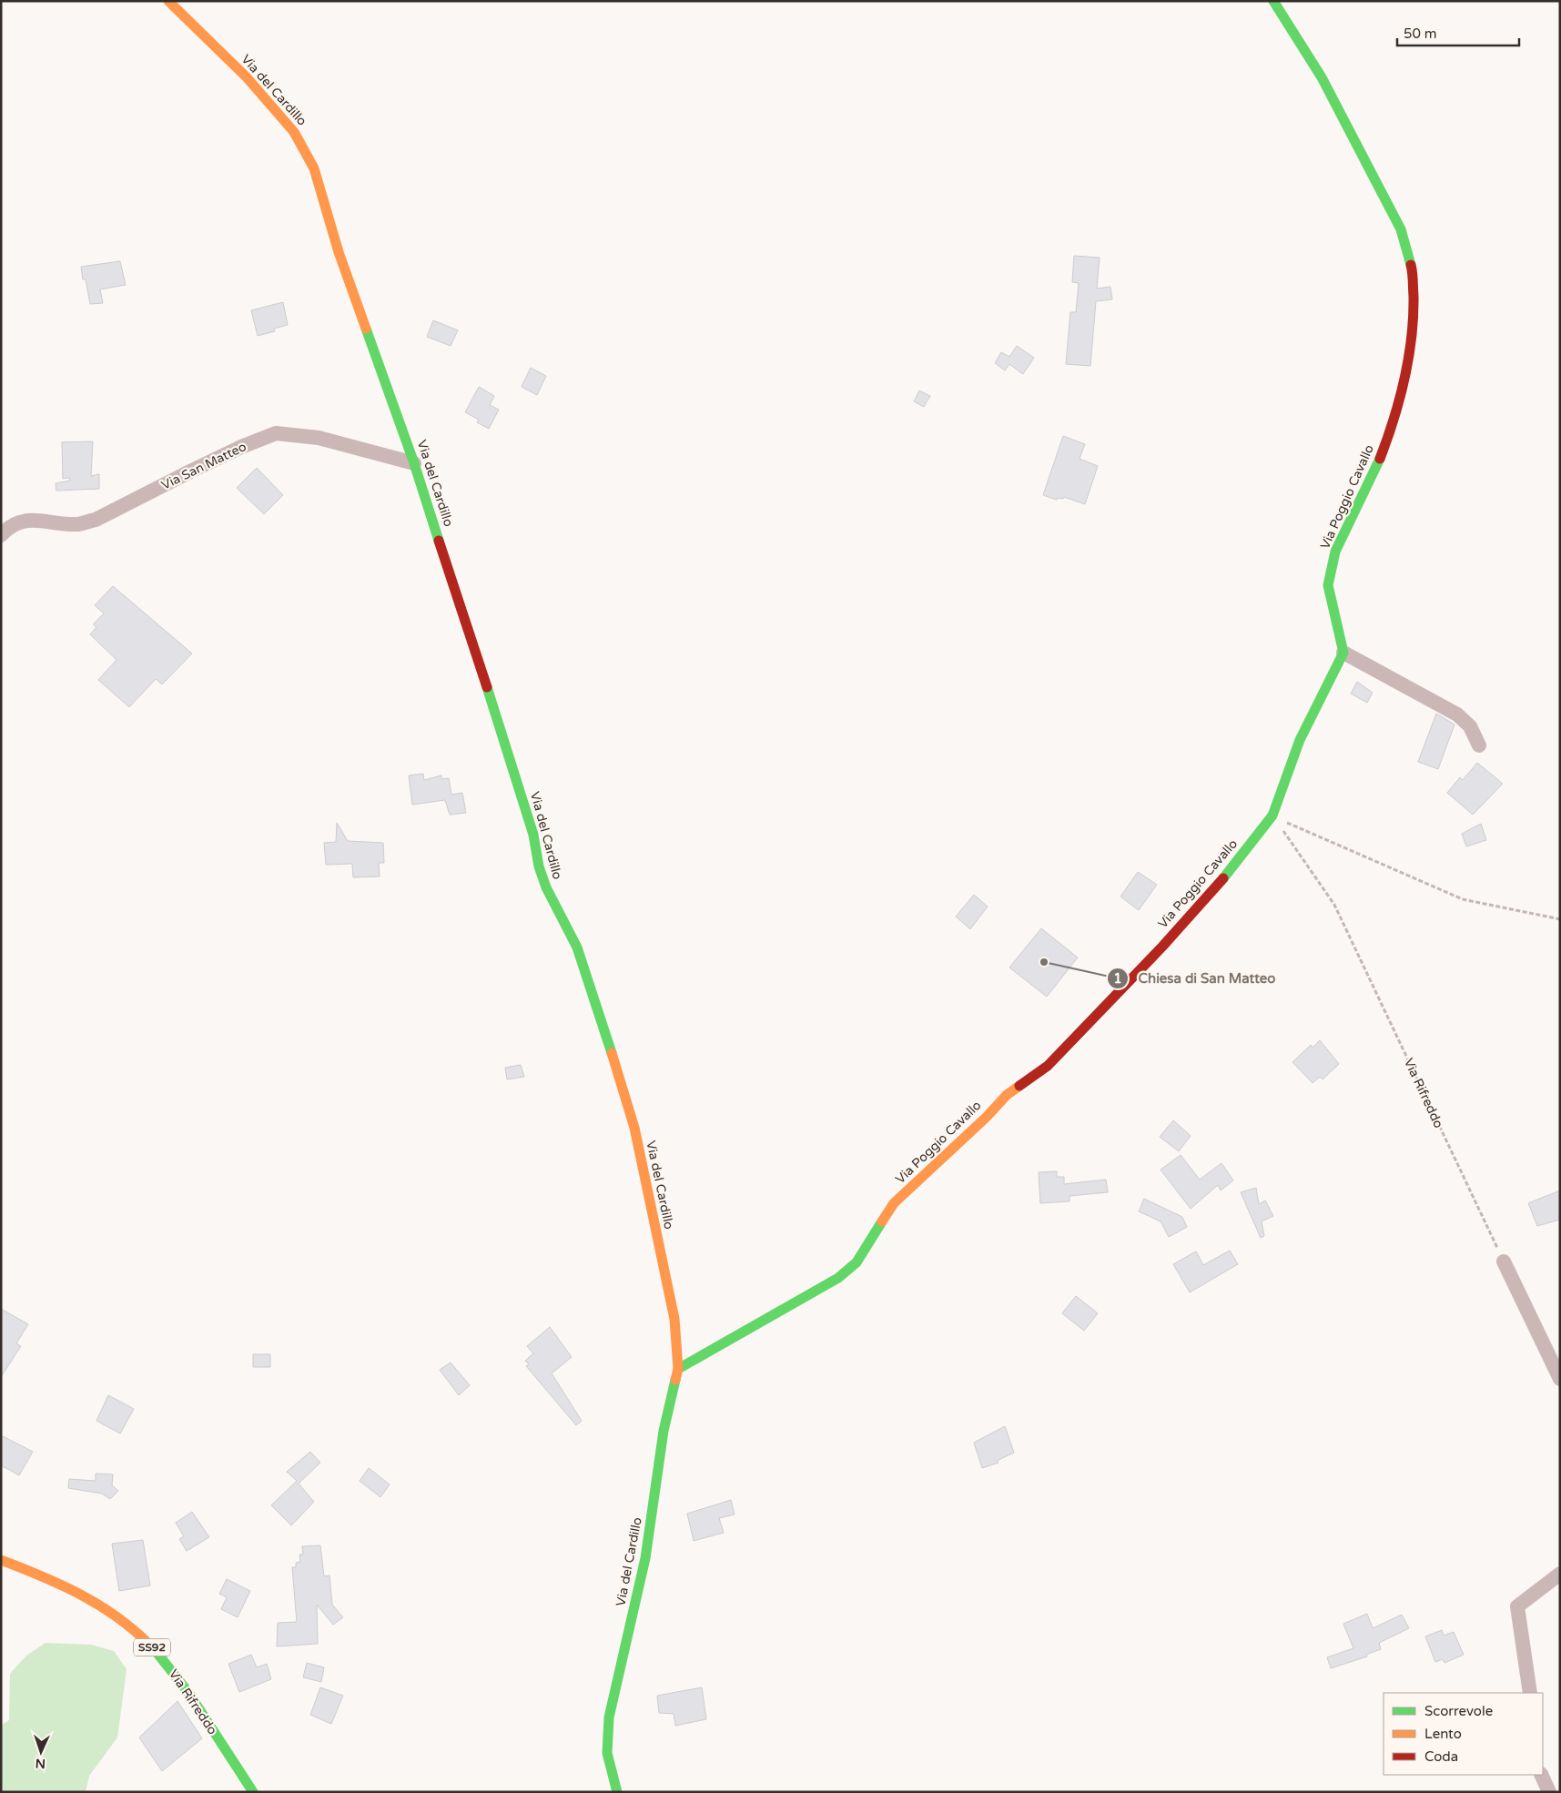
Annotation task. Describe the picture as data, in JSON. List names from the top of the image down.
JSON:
{
  "streets": {
    "street": [
      "Via del Cardillo",
      "Via San Matteo",
      "Via Poggio Cavallo",
      "Via Rifreddo",
      "SS92"
    ]
  },
  "crossings": [
    ["Via del Cardillo", "Via San Matteo"],
    ["Via del Cardillo", "Via Poggio Cavallo"],
    ["Via Poggio Cavallo", "Via Rifreddo"]
  ],
  "places": ["Chiesa di San Matteo"],
  "legend": ["Scorrevole", "Lento", "Coda"],
  "scale_bar": "50 m",
  "north": "bottom"
}
